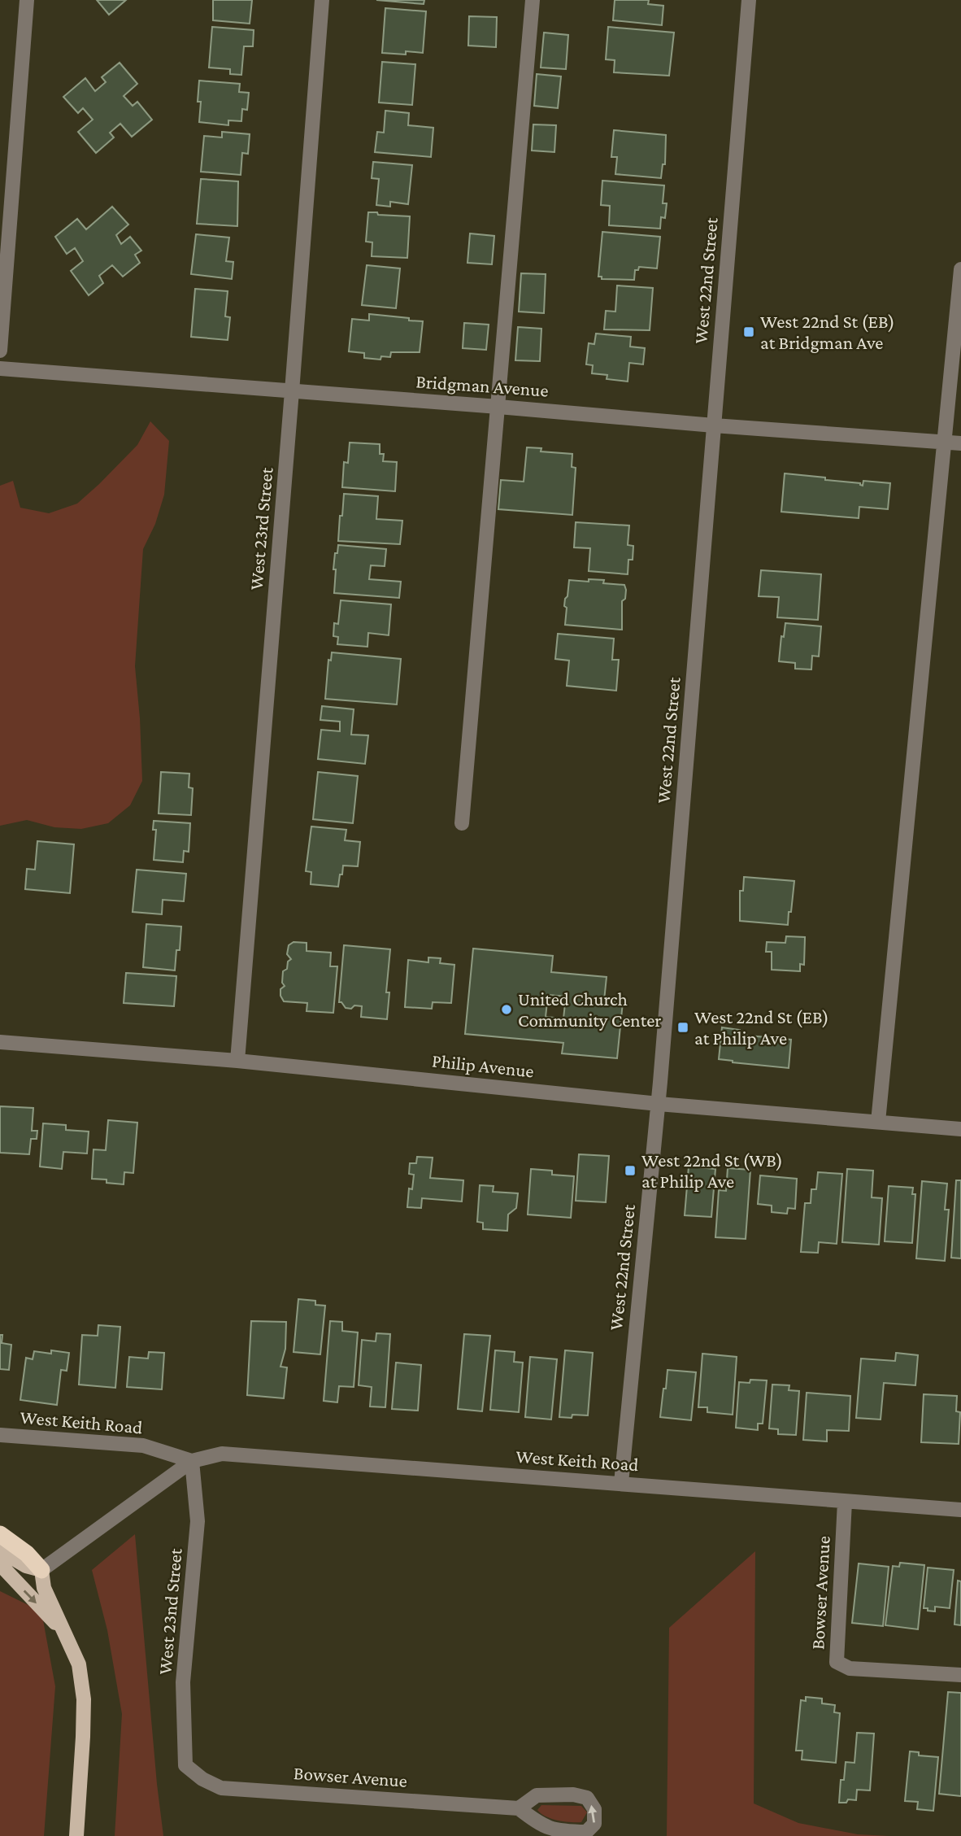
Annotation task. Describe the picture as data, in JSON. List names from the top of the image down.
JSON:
{
  "streets": {
    "street": [
      "West 22nd Street",
      "Bridgman Avenue",
      "West 23rd Street",
      "Philip Avenue",
      "West Keith Road",
      "Bowser Avenue",
      "West 23nd Street"
    ]
  },
  "crossings": [
    ["West 22nd Street", "Bridgman Avenue"],
    ["West 22nd Street", "Philip Avenue"],
    ["West 22nd Street", "West Keith Road"],
    ["Bridgman Avenue", "West 23rd Street"],
    ["West 23rd Street", "Philip Avenue"],
    ["West Keith Road", "Bowser Avenue"],
    ["West Keith Road", "West 23nd Street"],
    ["Bowser Avenue", "West 23nd Street"]
  ],
  "places": {
    "transit": ["West 22nd St (EB) at Bridgman Ave", "West 22nd St (EB) at Philip Ave", "West 22nd St (WB) at Philip Ave"],
    "other": ["United Church Community Center"]
  }
}
